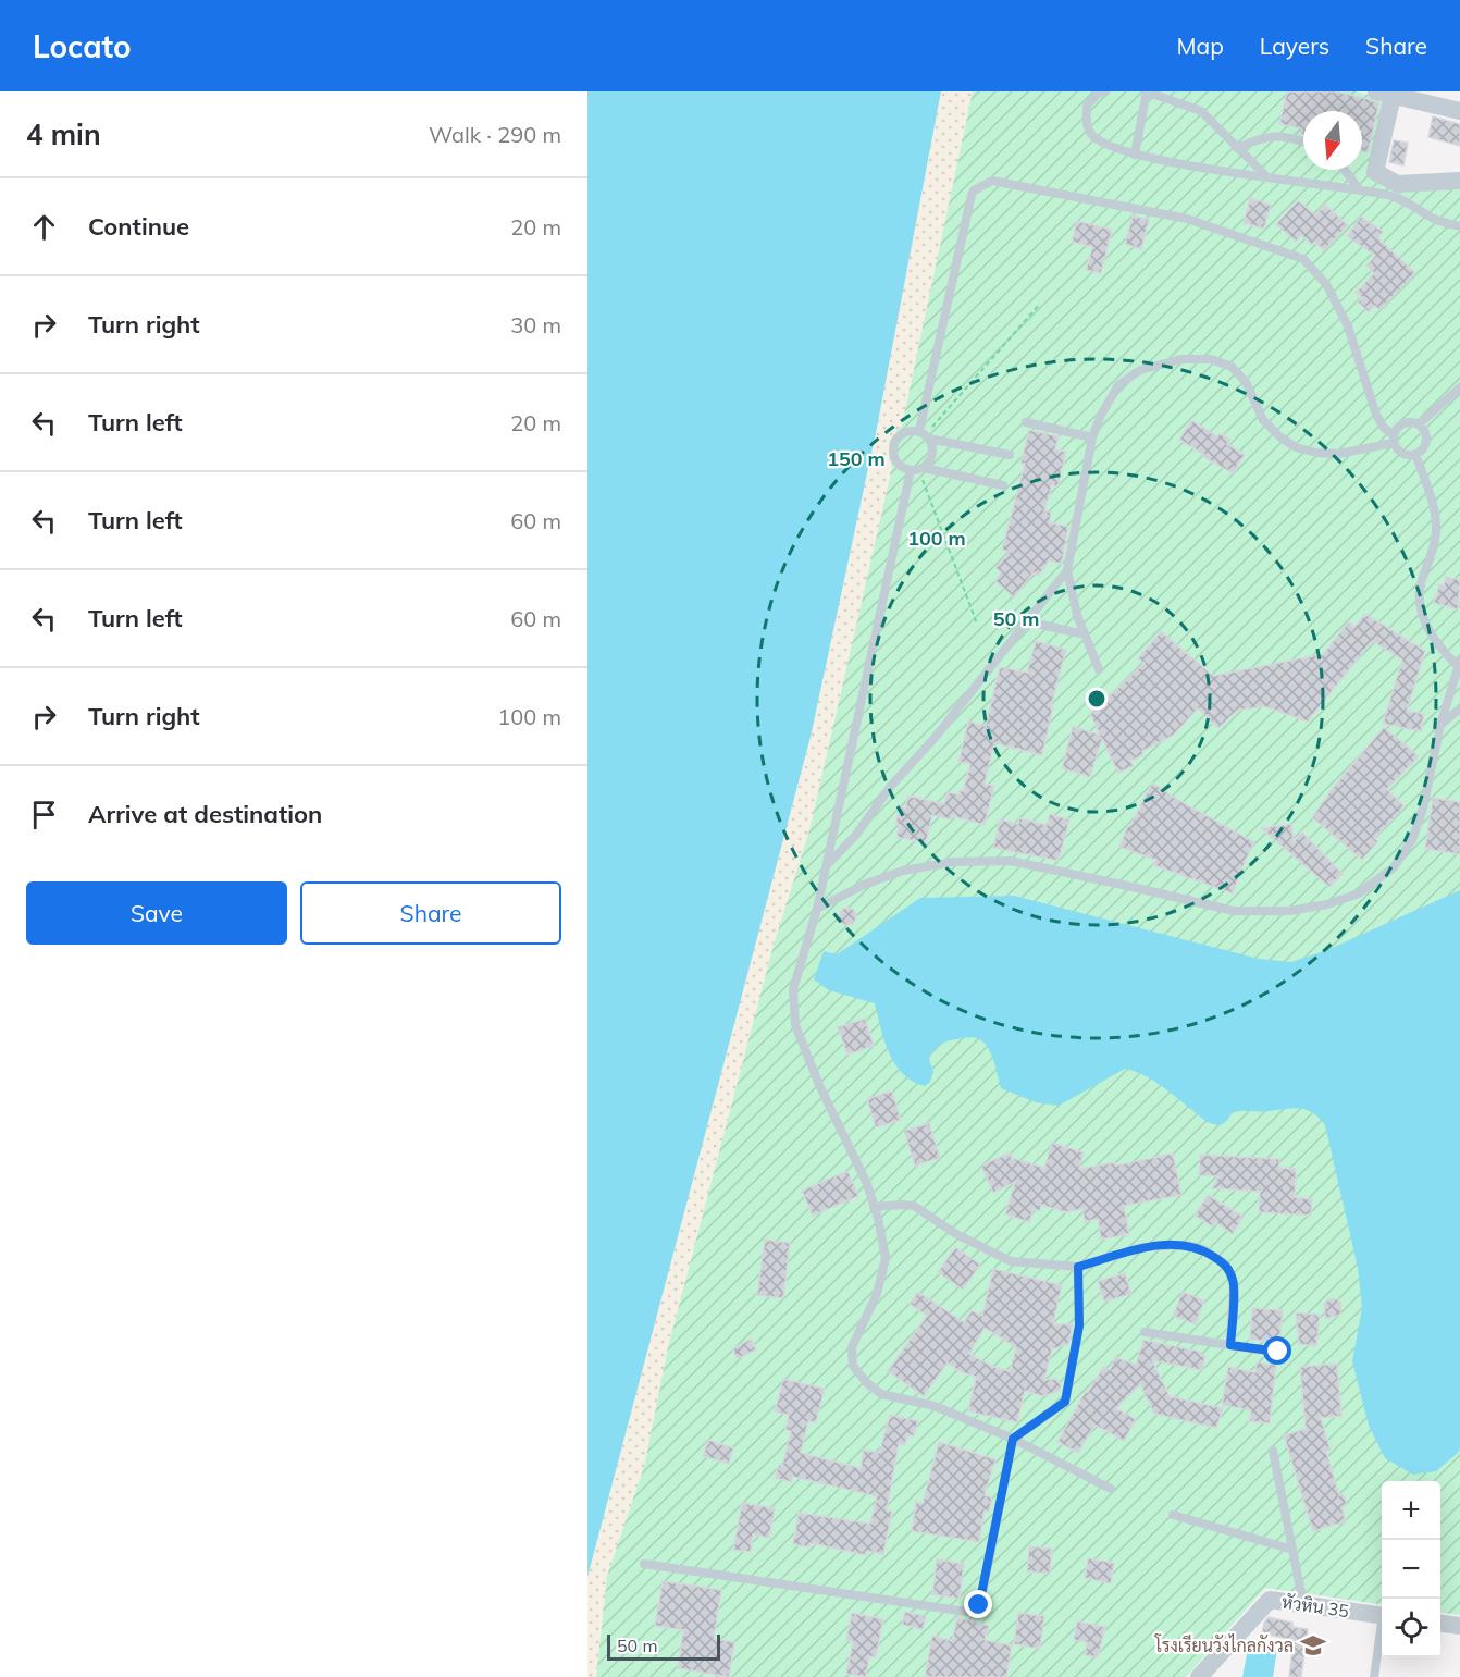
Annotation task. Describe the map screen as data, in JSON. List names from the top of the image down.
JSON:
{
  "streets": {
    "street": ["หัวหิน 35"]
  },
  "places": {
    "school or university": ["โรงเรียนวังไกลกังวล"]
  },
  "scale_bar": "50 m",
  "north": "bottom",
  "page": {
    "header": "Locato",
    "nav": ["Map", "Layers", "Share"],
    "heading": ["4 min", "Walk · 290 m"],
    "list": [
      ["Continue", "20 m"],
      ["Turn right", "30 m"],
      ["Turn left", "20 m"],
      ["Turn left", "60 m"],
      ["Turn left", "60 m"],
      ["Turn right", "100 m"],
      "Arrive at destination"
    ],
    "buttons": ["Save", "Share"],
    "map_buttons": ["+", "−"],
    "scale": "50 m"
  },
  "rings": ["150 m", "100 m", "50 m"]
}
